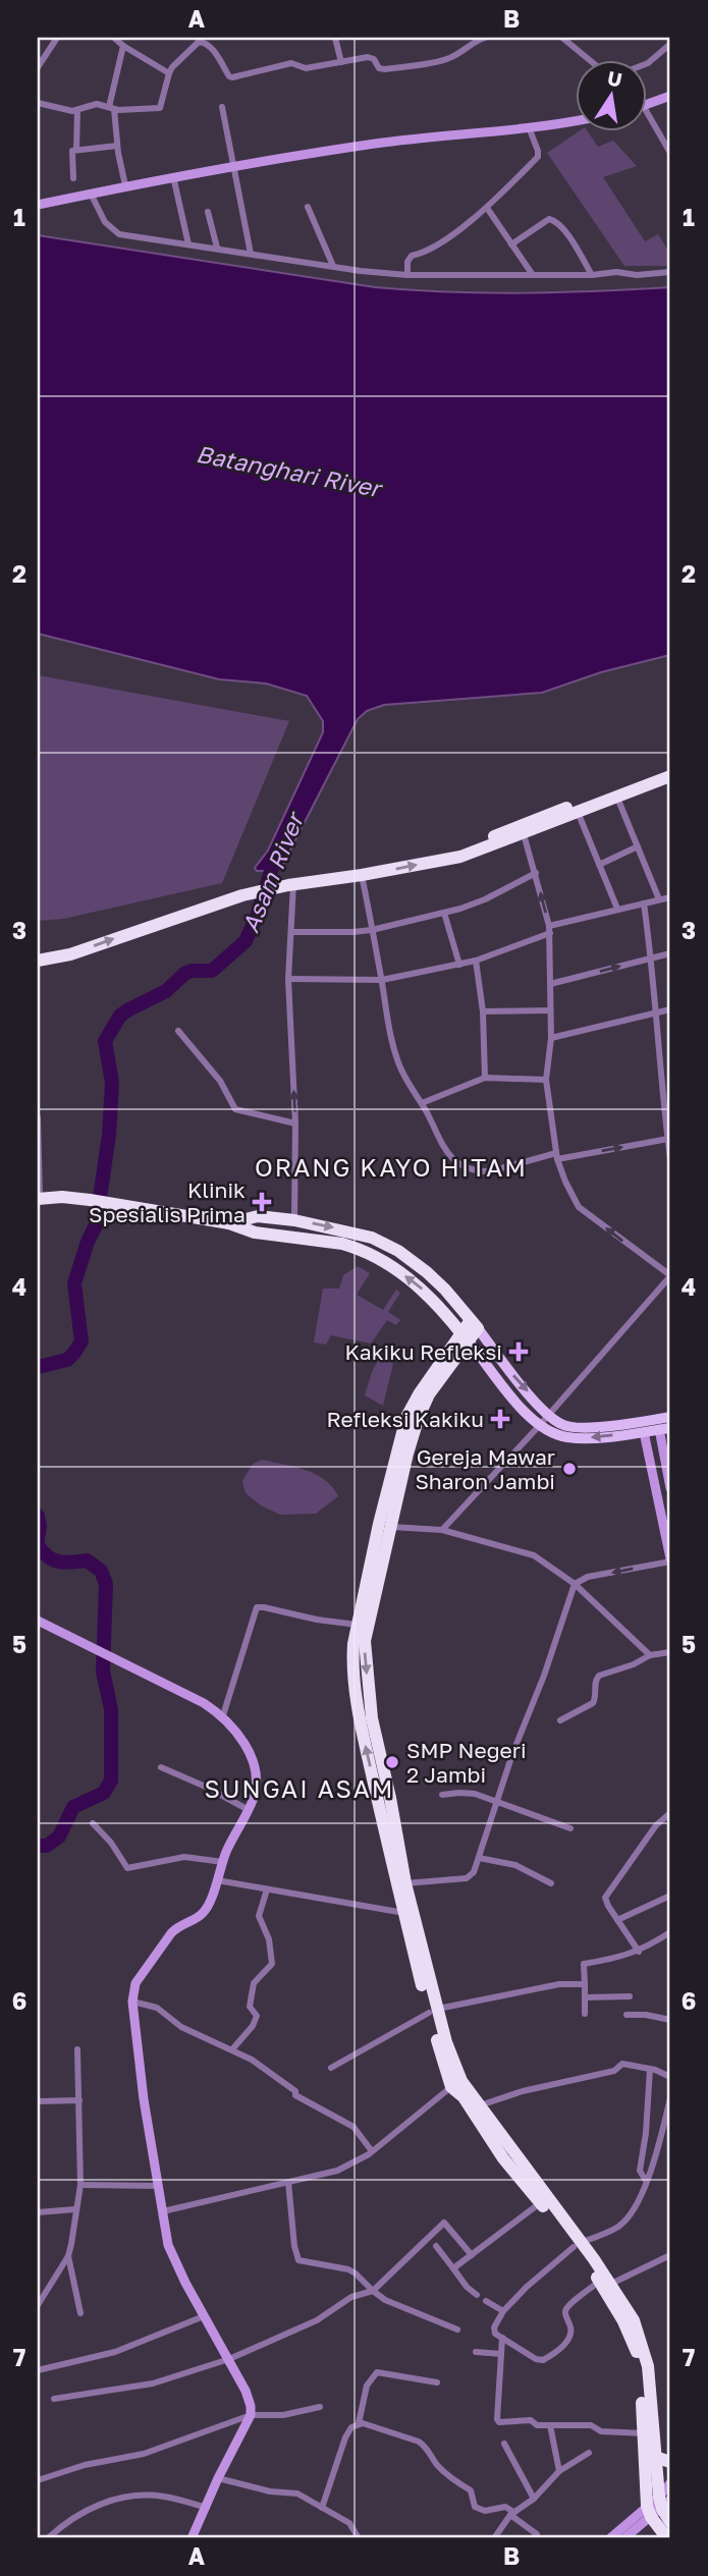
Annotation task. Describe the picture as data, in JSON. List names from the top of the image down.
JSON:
{
  "districts": ["ORANG KAYO HITAM", "SUNGAI ASAM"],
  "water": ["Batanghari River", "Asam River"],
  "places": {
    "health": ["Klinik Spesialis Prima", "Kakiku Refleksi", "Refleksi Kakiku"],
    "other": ["Gereja Mawar Sharon Jambi", "SMP Negeri 2 Jambi"]
  },
  "north": "top",
  "grid": {
    "columns": ["A", "B"],
    "rows": [
      "1",
      "2",
      "3",
      "4",
      "5",
      "6",
      "7"
    ]
  }
}
